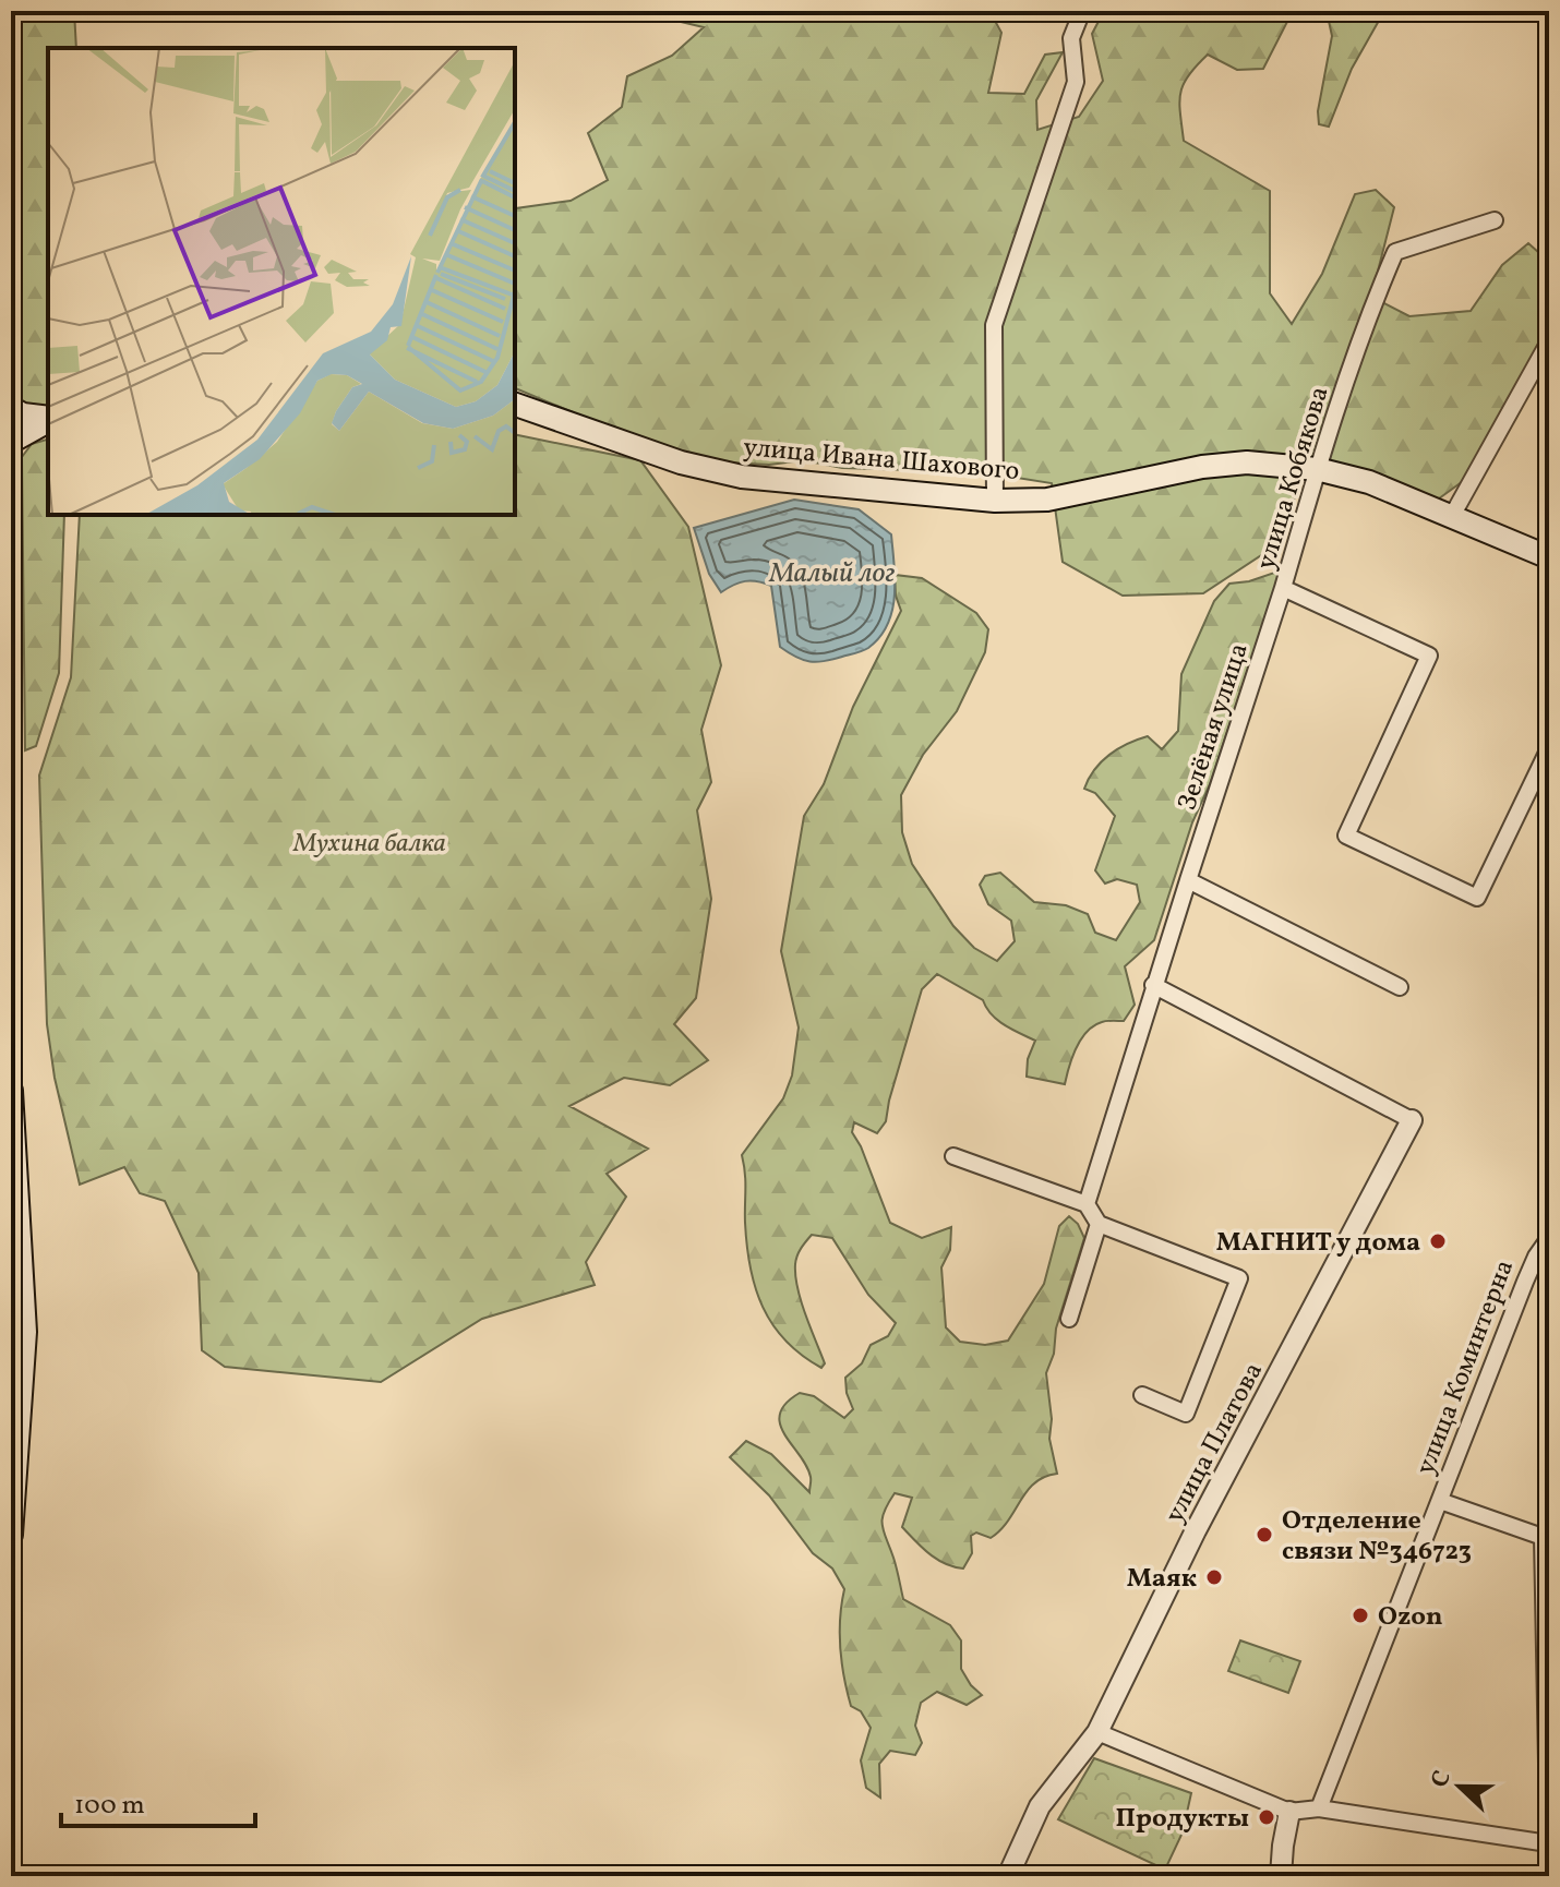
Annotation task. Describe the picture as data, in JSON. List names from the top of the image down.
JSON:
{
  "streets": {
    "main road": ["улица Ивана Шахового"],
    "street": [
      "улица Кобякова",
      "Зелёная улица",
      "улица Коминтерна",
      "улица Платова"
    ]
  },
  "crossings": [
    ["улица Ивана Шахового", "улица Кобякова"],
    ["улица Кобякова", "Зелёная улица"]
  ],
  "water": ["Малый лог"],
  "parks": ["Мухина балка"],
  "places": [
    "МАГНИТ у дома",
    "Отделение связи №346723",
    "Маяк",
    "Ozon",
    "Продукты"
  ],
  "scale_bar": "100 m",
  "north": "left"
}
